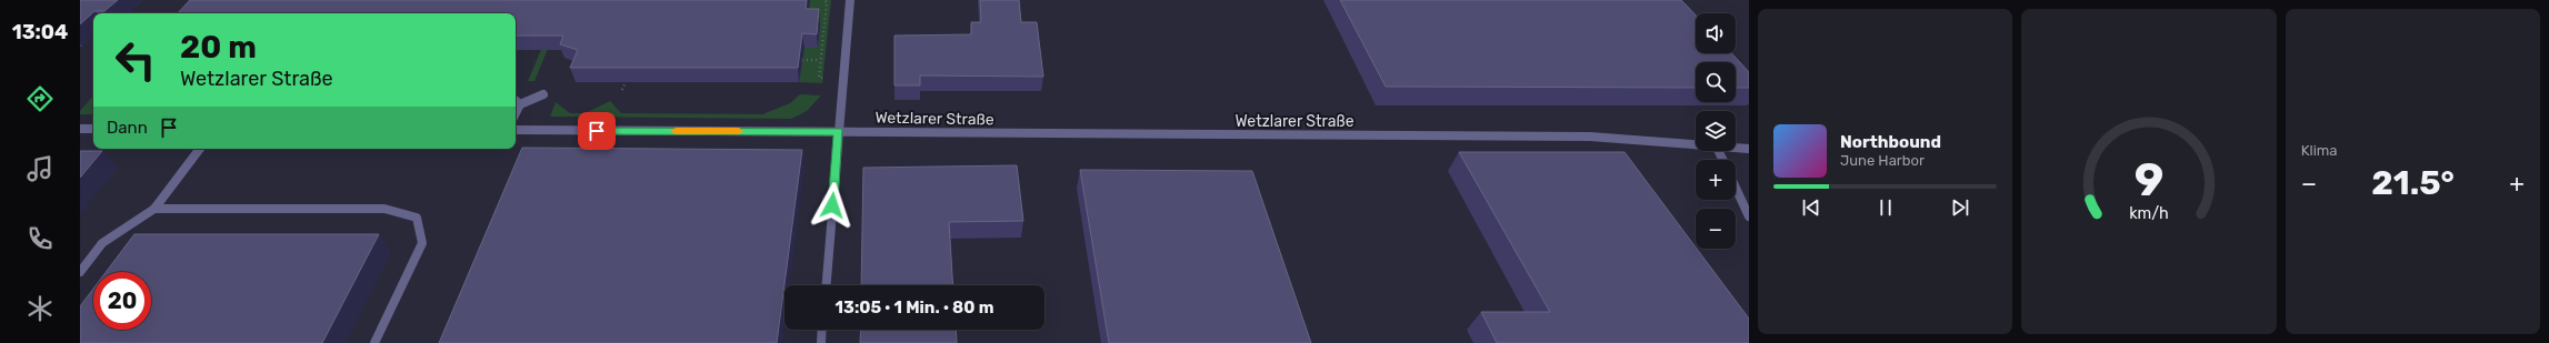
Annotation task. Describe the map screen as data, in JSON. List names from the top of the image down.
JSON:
{
  "streets": {
    "street": ["Wetzlarer Straße"]
  },
  "page": {
    "tabs": "13:04",
    "tile": "Klima",
    "map_buttons": ["+", "−"],
    "turn": ["20 m", "Wetzlarer Straße"],
    "then": "Dann",
    "song": ["Northbound", "June Harbor"],
    "heat": ["−", "21.5°", "+"],
    "limit": "20",
    "trip": "13:05 · 1 Min. · 80 m",
    "gauge": ["9", "km/h"]
  }
}
